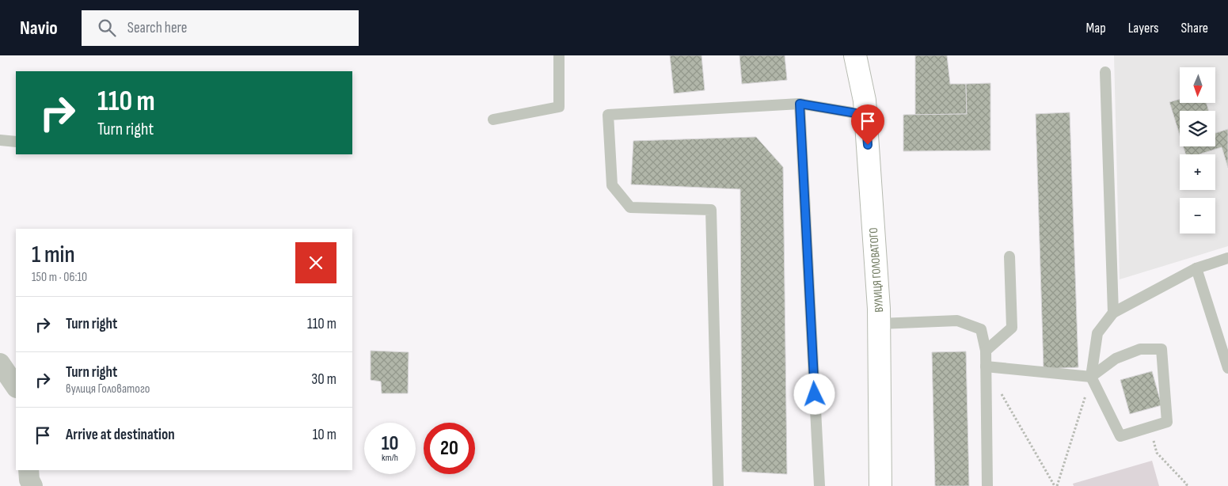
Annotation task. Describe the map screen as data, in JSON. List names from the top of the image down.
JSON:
{
  "streets": {
    "main road": ["ВУЛИЦЯ ГОЛОВАТОГО"]
  },
  "north": "bottom",
  "page": {
    "header": "Navio",
    "search": "Search here",
    "nav": ["Map", "Layers", "Share"],
    "map_buttons": ["+", "−"],
    "turn": ["110 m", "Turn right"],
    "heading": ["1 min", "150 m · 06:10"],
    "list": [
      {
        "name": "Turn right",
        "value": "110 m"
      },
      {
        "name": "Turn right",
        "note": "вулиця Головатого",
        "value": "30 m"
      },
      {
        "name": "Arrive at destination",
        "value": "10 m"
      }
    ],
    "speed": "10 km/h",
    "limit": "20"
  }
}
